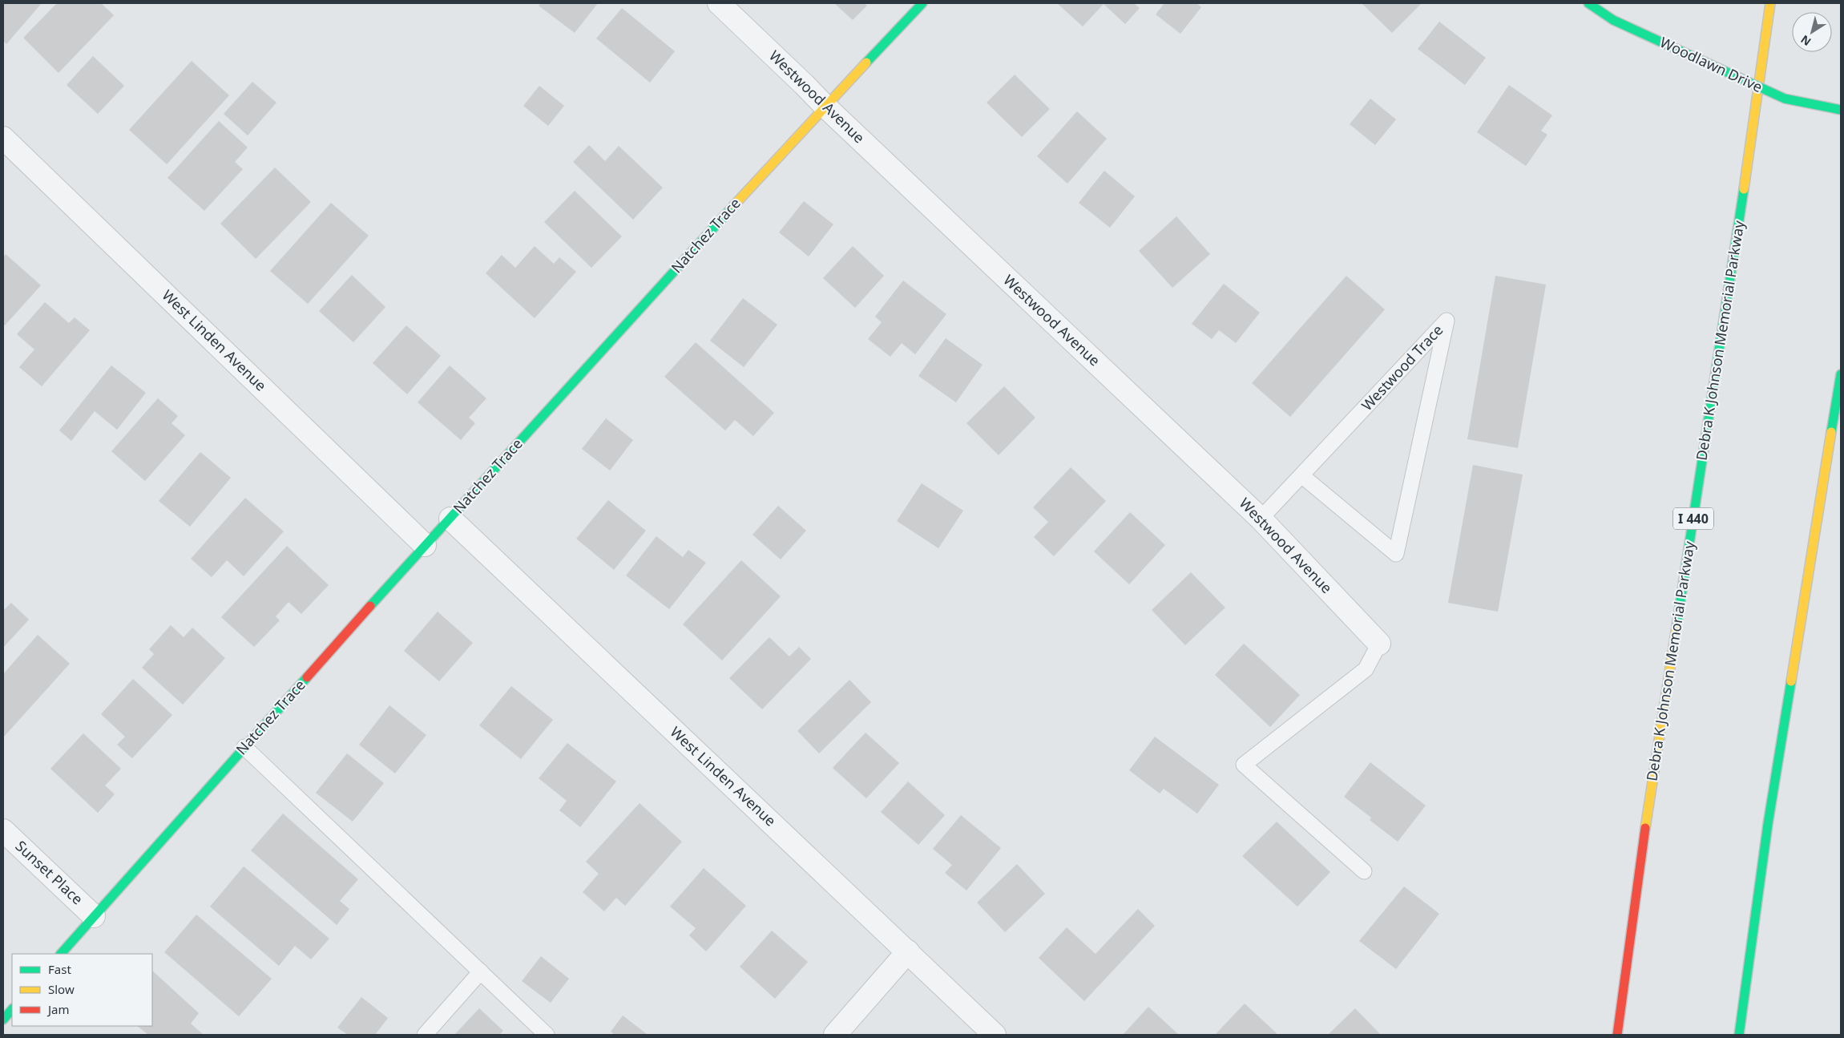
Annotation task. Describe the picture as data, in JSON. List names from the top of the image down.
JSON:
{
  "streets": {
    "main road": [
      "Woodlawn Drive",
      "Natchez Trace",
      "Debra K Johnson Memorial Parkway",
      "I 440"
    ],
    "street": ["Westwood Avenue", "West Linden Avenue", "Sunset Place"],
    "lane": ["Westwood Trace"]
  },
  "crossings": [
    ["Westwood Avenue", "Natchez Trace"],
    ["Westwood Avenue", "Westwood Trace"],
    ["Natchez Trace", "West Linden Avenue"],
    ["Natchez Trace", "Sunset Place"]
  ],
  "legend": ["Fast", "Slow", "Jam"],
  "north": "bottom left"
}
